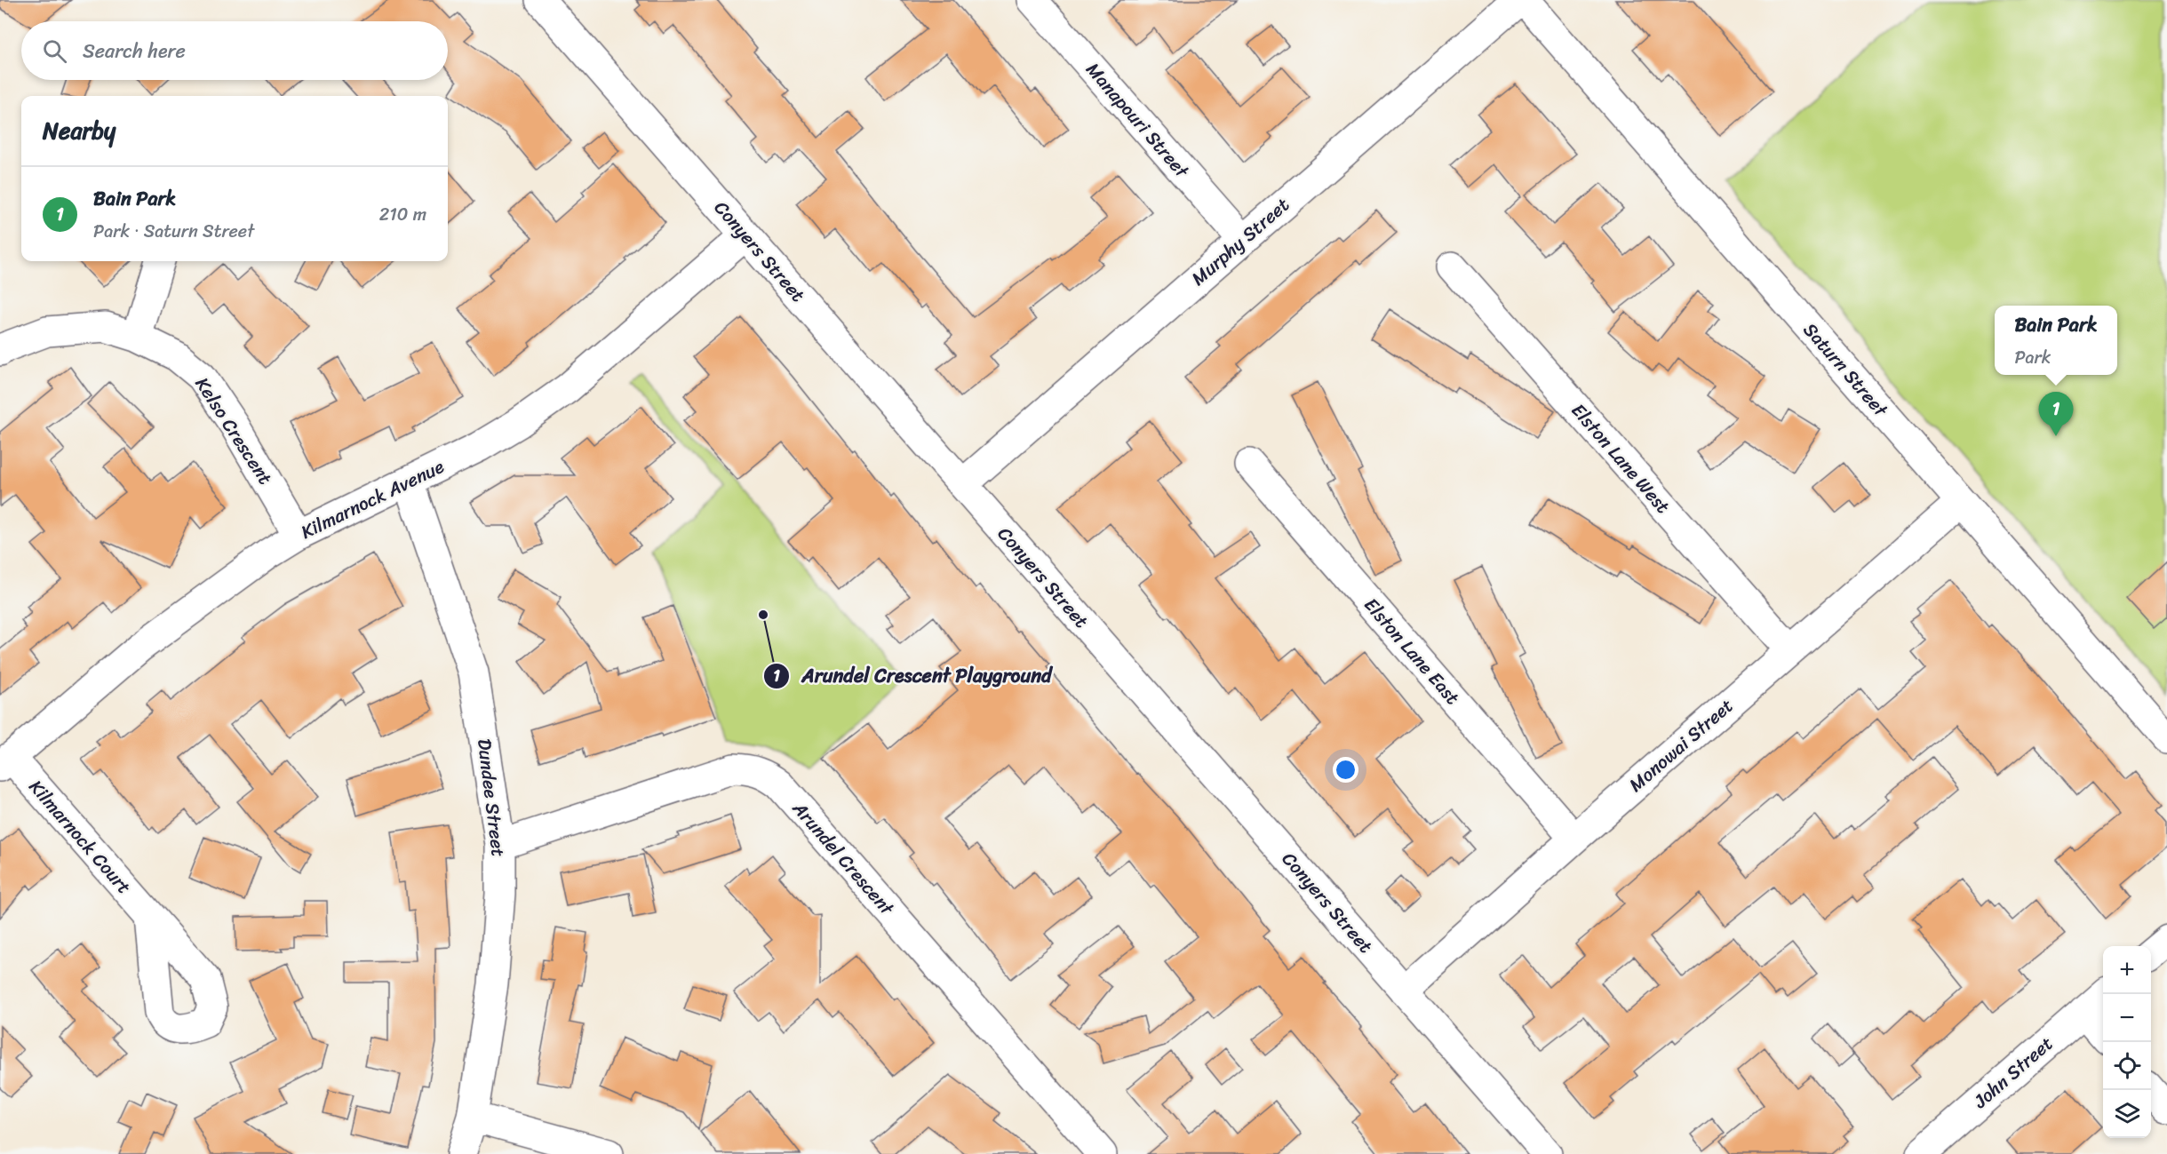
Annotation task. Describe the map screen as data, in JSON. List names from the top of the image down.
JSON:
{
  "streets": {
    "street": [
      "Manapouri Street",
      "Murphy Street",
      "Conyers Street",
      "Saturn Street",
      "Kelso Crescent",
      "Elston Lane West",
      "Kilmarnock Avenue",
      "Elston Lane East",
      "Monowai Street",
      "Dundee Street",
      "Kilmarnock Court",
      "Arundel Crescent",
      "John Street"
    ]
  },
  "crossings": [
    ["Manapouri Street", "Murphy Street"],
    ["Murphy Street", "Conyers Street"],
    ["Conyers Street", "Kilmarnock Avenue"],
    ["Conyers Street", "Monowai Street"],
    ["Saturn Street", "Monowai Street"],
    ["Kelso Crescent", "Kilmarnock Avenue"],
    ["Elston Lane West", "Monowai Street"],
    ["Kilmarnock Avenue", "Dundee Street"],
    ["Kilmarnock Avenue", "Kilmarnock Court"],
    ["Elston Lane East", "Monowai Street"],
    ["Dundee Street", "Arundel Crescent"]
  ],
  "places": ["Arundel Crescent Playground"],
  "page": {
    "search": "Search here",
    "heading": "Nearby",
    "list": [
      {
        "mark": "1",
        "name": "Bain Park",
        "note": "Park · Saturn Street",
        "value": "210 m"
      }
    ],
    "popup": ["Bain Park", "Park"],
    "pins": "1",
    "map_buttons": ["+", "−"]
  }
}
